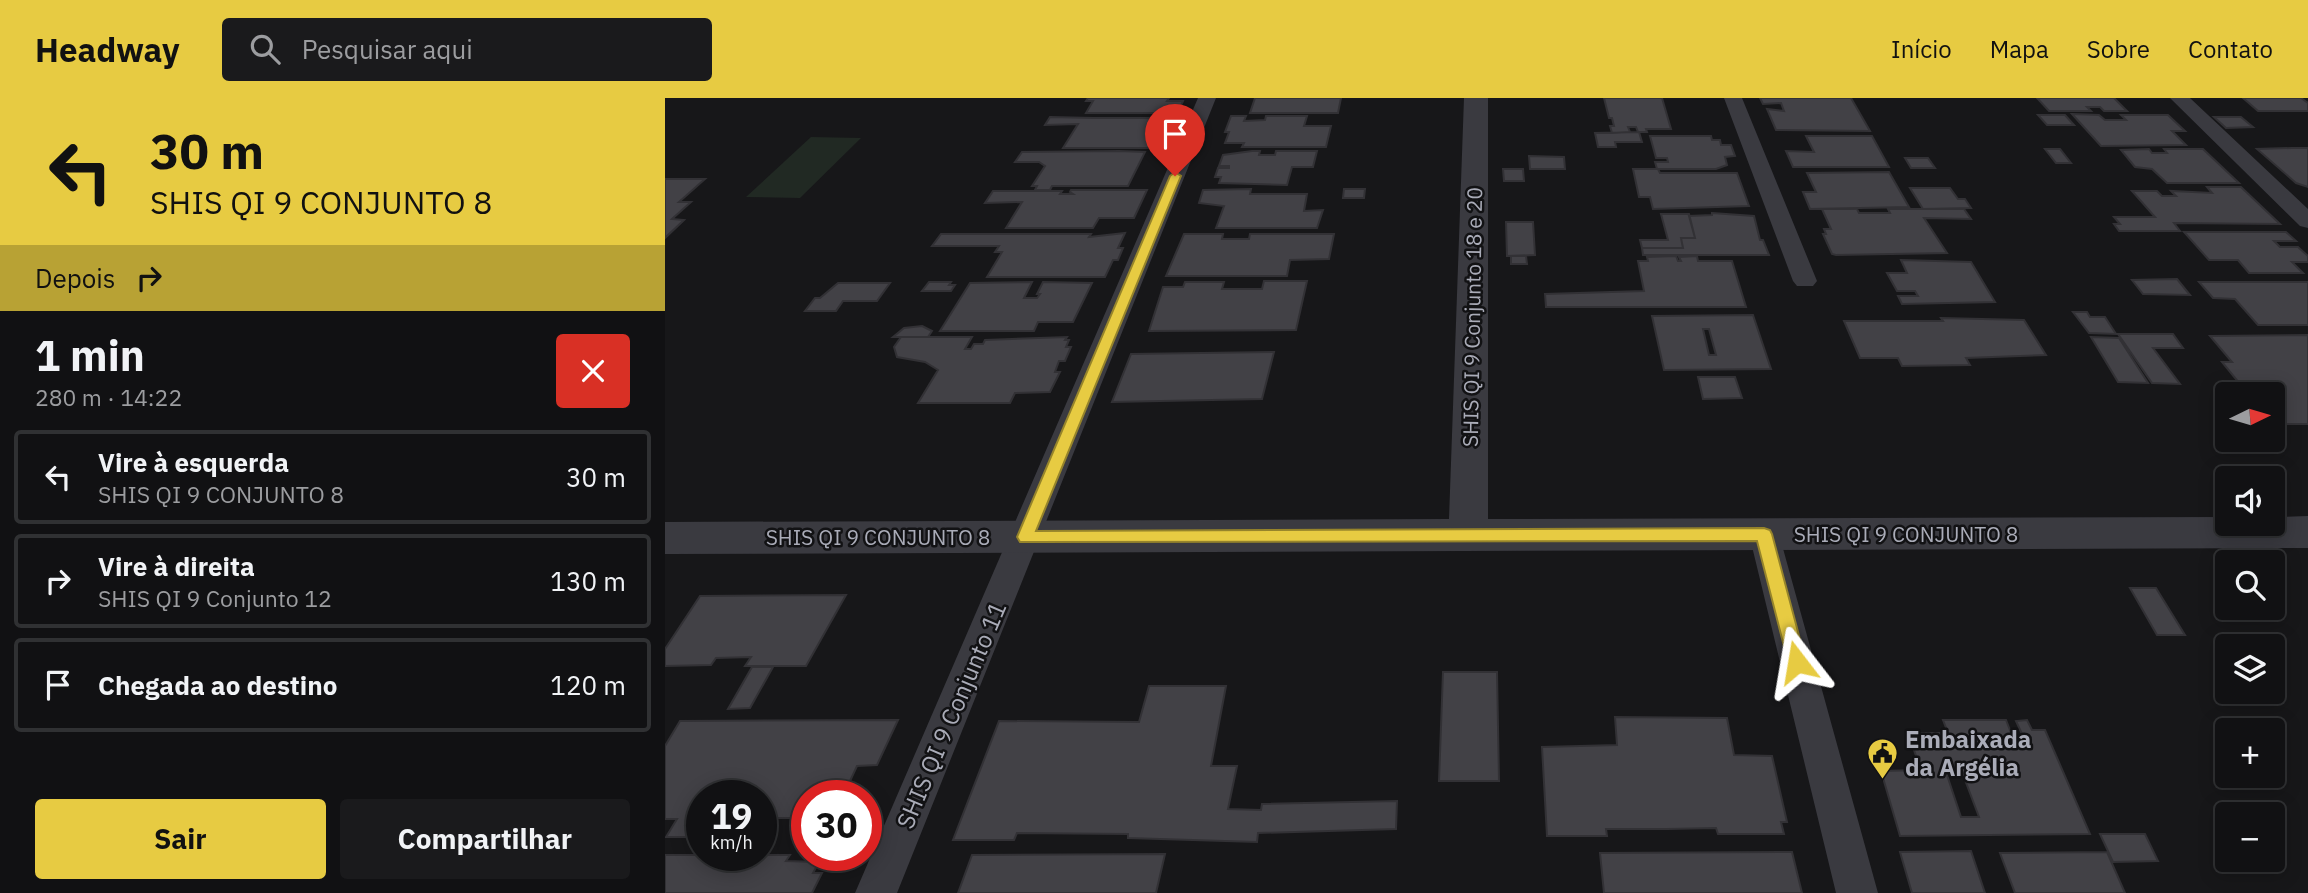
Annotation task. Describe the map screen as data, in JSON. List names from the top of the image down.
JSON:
{
  "streets": {
    "street": ["SHIS QI 9 Conjunto 18 e 20", "SHIS QI 9 CONJUNTO 8", "SHIS QI 9 Conjunto 11"]
  },
  "crossings": [
    ["SHIS QI 9 Conjunto 18 e 20", "SHIS QI 9 CONJUNTO 8"],
    ["SHIS QI 9 CONJUNTO 8", "SHIS QI 9 Conjunto 11"]
  ],
  "places": {
    "public building": ["Embaixada da Argélia"]
  },
  "north": "right",
  "page": {
    "header": "Headway",
    "search": "Pesquisar aqui",
    "nav": [
      "Início",
      "Mapa",
      "Sobre",
      "Contato"
    ],
    "turn": ["30 m", "SHIS QI 9 CONJUNTO 8"],
    "then": "Depois",
    "heading": ["1 min", "280 m · 14:22"],
    "map_buttons": ["+", "−"],
    "list": [
      {
        "name": "Vire à esquerda",
        "note": "SHIS QI 9 CONJUNTO 8",
        "value": "30 m"
      },
      {
        "name": "Vire à direita",
        "note": "SHIS QI 9 Conjunto 12",
        "value": "130 m"
      },
      {
        "name": "Chegada ao destino",
        "value": "120 m"
      }
    ],
    "speed": "19 km/h",
    "limit": "30",
    "buttons": ["Sair", "Compartilhar"]
  }
}
